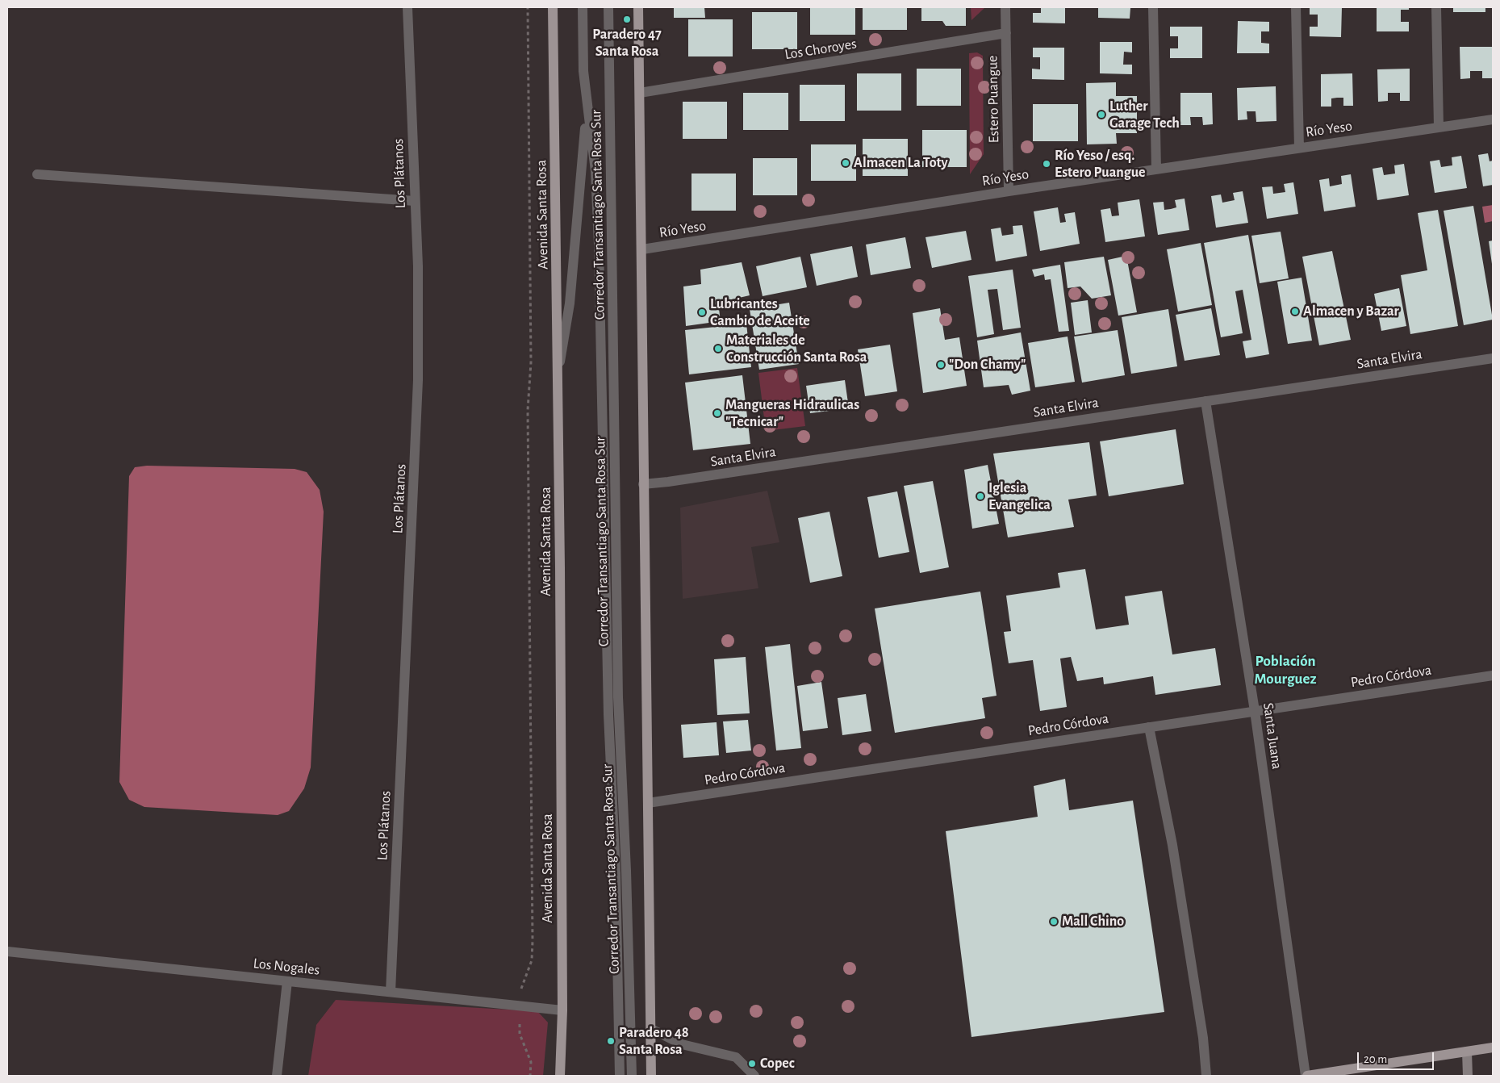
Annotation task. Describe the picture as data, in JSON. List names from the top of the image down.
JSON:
{
  "streets": {
    "main road": ["Avenida Santa Rosa"],
    "street": [
      "Los Choroyes",
      "Estero Puangue",
      "Río Yeso",
      "Los Plátanos",
      "Corredor Transantiago Santa Rosa Sur",
      "Santa Elvira",
      "Pedro Córdova",
      "Santa Juana",
      "Los Nogales"
    ]
  },
  "crossings": [
    ["Los Choroyes", "Estero Puangue"],
    ["Estero Puangue", "Río Yeso"],
    ["Los Plátanos", "Los Nogales"],
    ["Avenida Santa Rosa", "Corredor Transantiago Santa Rosa Sur"],
    ["Avenida Santa Rosa", "Los Nogales"],
    ["Santa Elvira", "Santa Juana"],
    ["Pedro Córdova", "Santa Juana"]
  ],
  "districts": ["Población Mourguez"],
  "places": [
    "Paradero 47 Santa Rosa",
    "Luther Garage Tech",
    "Almacen La Toty",
    "Río Yeso / esq. Estero Puangue",
    "Almacen y Bazar",
    "Lubricantes Cambio de Aceite",
    "Materiales de Construcción Santa Rosa",
    "\"Don Chamy\"",
    "Mangueras Hidraulicas \"Tecnicar\"",
    "Iglesia Evangelica",
    "Mall Chino",
    "Paradero 48 Santa Rosa",
    "Copec"
  ],
  "scale_bar": "20 m"
}
